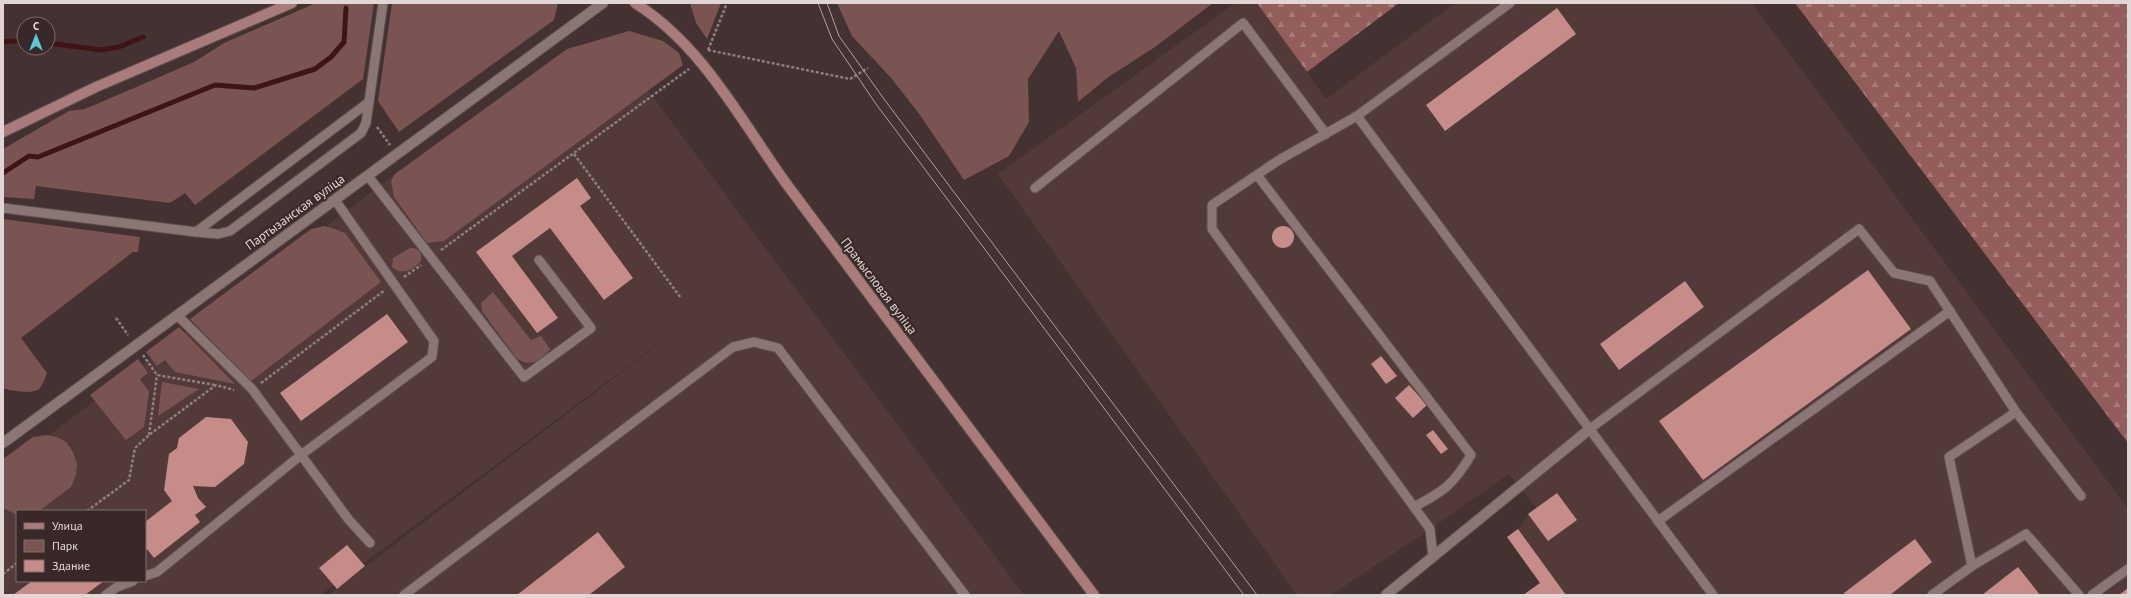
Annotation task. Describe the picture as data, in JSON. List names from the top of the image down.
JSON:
{
  "streets": {
    "main road": ["Прамысловая вуліца"],
    "street": ["Партызанская вуліца"]
  },
  "legend": ["Улица", "Парк", "Здание"],
  "north": "top"
}
